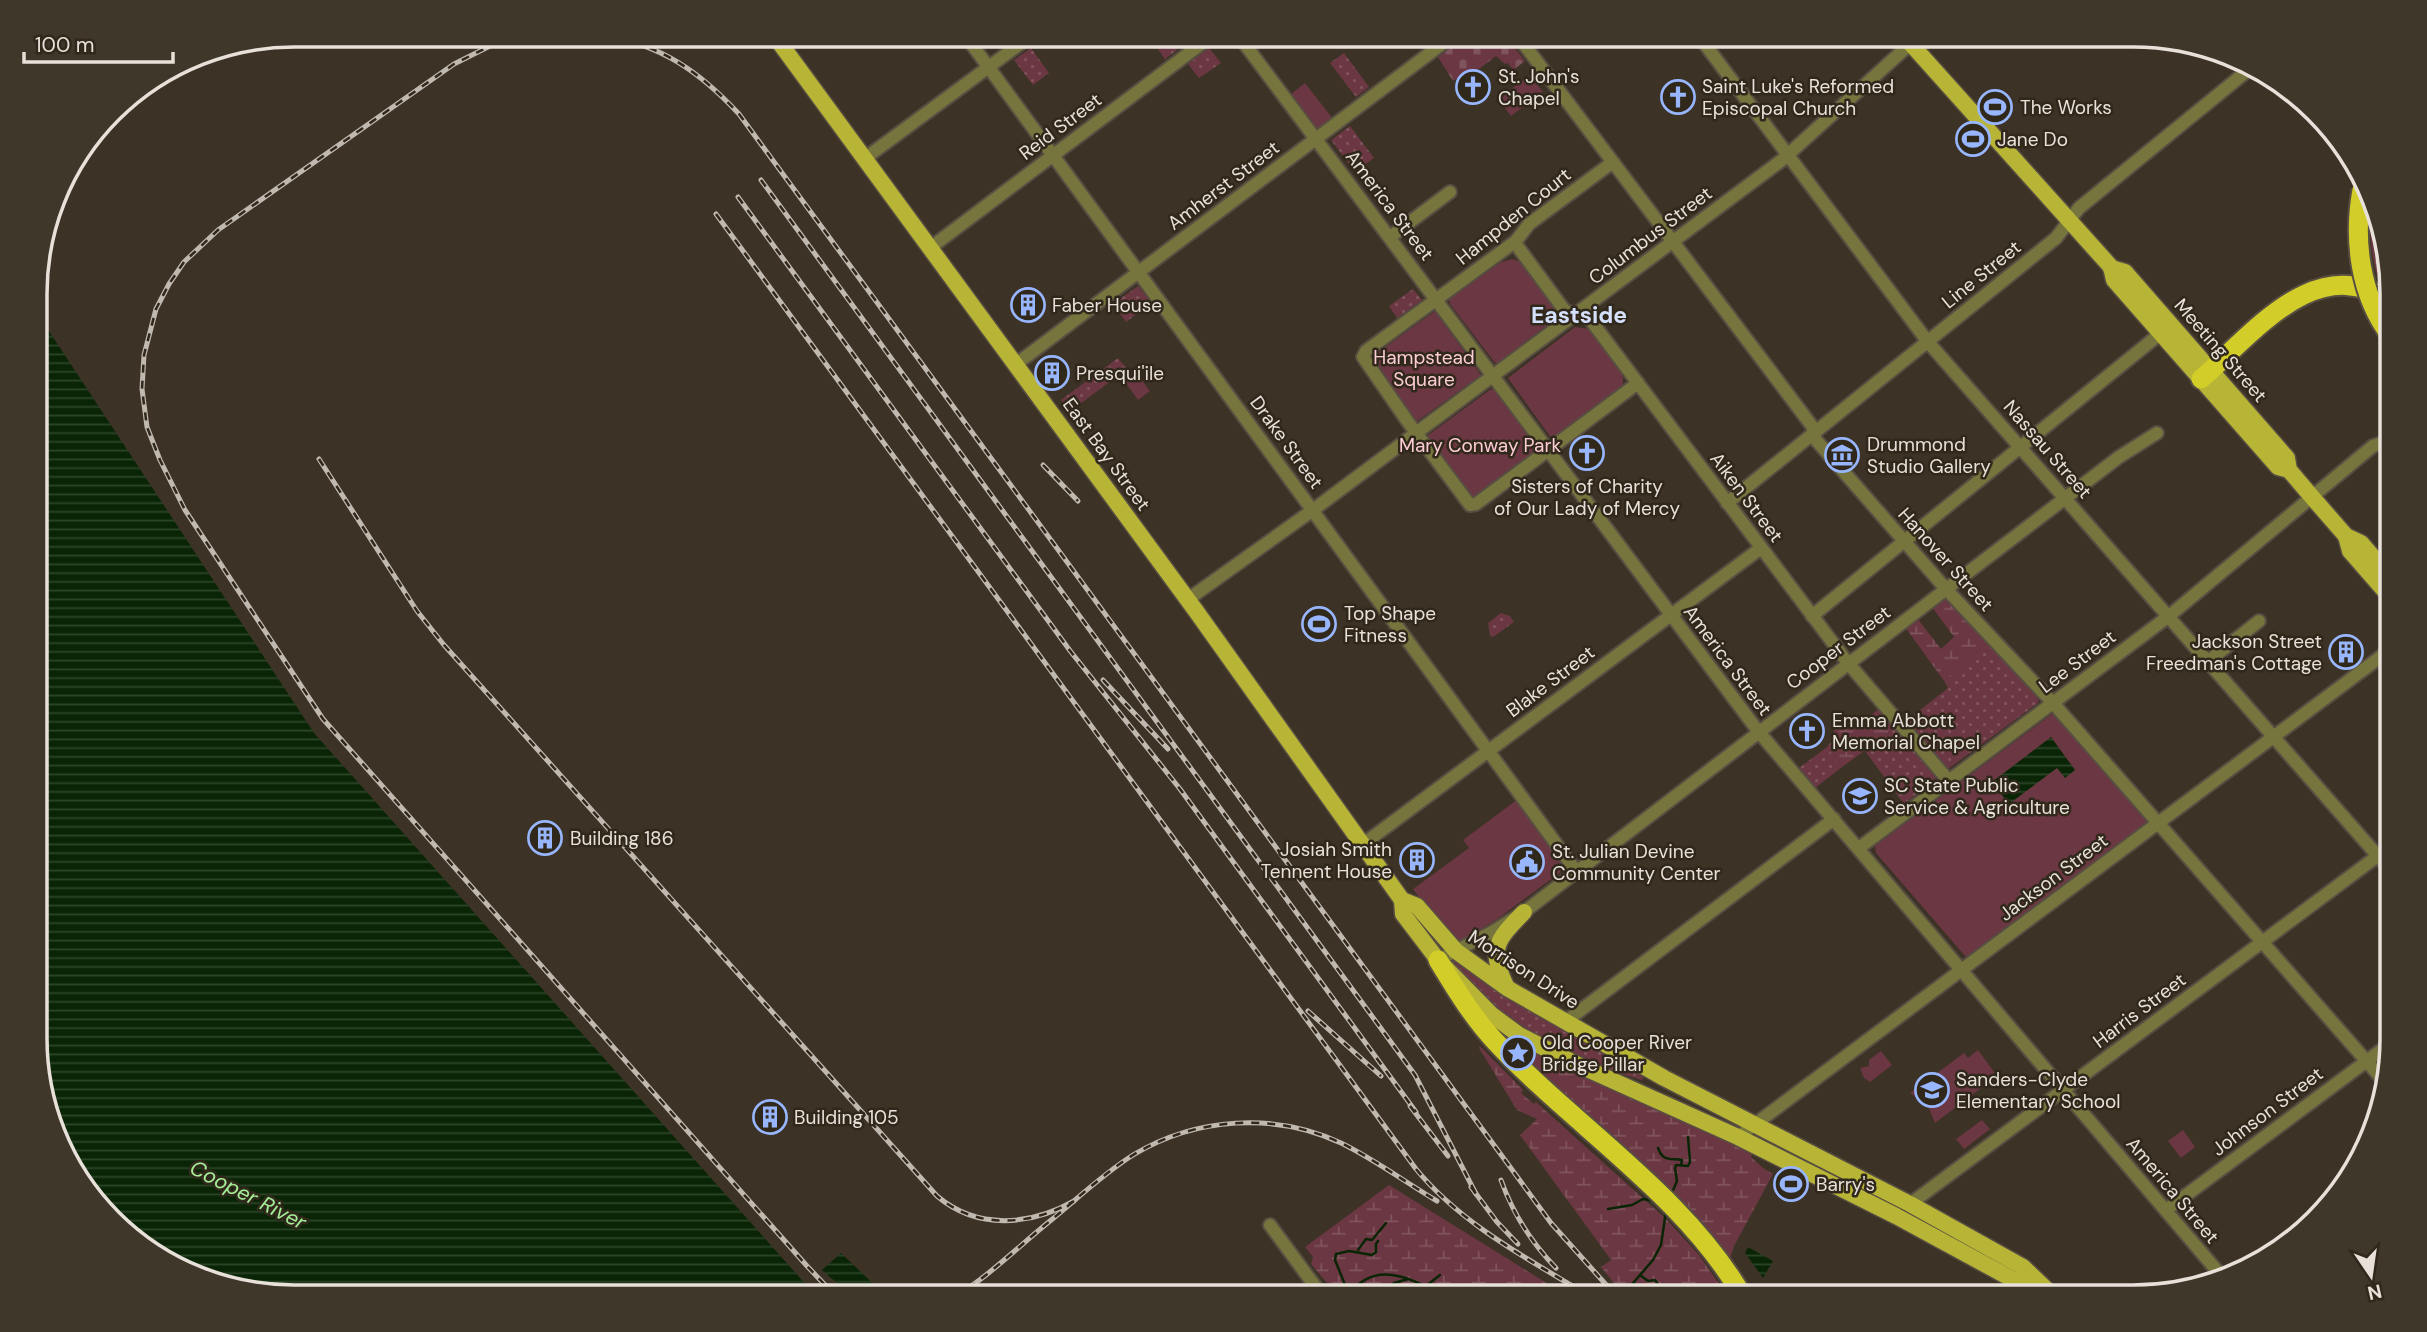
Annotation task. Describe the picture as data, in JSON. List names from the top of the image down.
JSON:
{
  "streets": {
    "main road": ["Meeting Street", "East Bay Street", "Morrison Drive"],
    "street": [
      "Reid Street",
      "Amherst Street",
      "America Street",
      "Hampden Court",
      "Columbus Street",
      "Line Street",
      "Drake Street",
      "Nassau Street",
      "Aiken Street",
      "Hanover Street",
      "Cooper Street",
      "Lee Street",
      "Blake Street",
      "Jackson Street",
      "Harris Street",
      "Johnson Street"
    ]
  },
  "crossings": [
    ["Reid Street", "Drake Street"],
    ["Reid Street", "East Bay Street"],
    ["Amherst Street", "America Street"],
    ["Amherst Street", "Drake Street"],
    ["Amherst Street", "East Bay Street"],
    ["America Street", "Hampden Court"],
    ["America Street", "Columbus Street"],
    ["America Street", "Cooper Street"],
    ["America Street", "Lee Street"],
    ["America Street", "Blake Street"],
    ["America Street", "Jackson Street"],
    ["America Street", "Harris Street"],
    ["America Street", "Johnson Street"],
    ["Hampden Court", "Columbus Street"],
    ["Hampden Court", "Aiken Street"],
    ["Hampden Court", "Hanover Street"],
    ["Columbus Street", "Drake Street"],
    ["Columbus Street", "Nassau Street"],
    ["Columbus Street", "East Bay Street"],
    ["Columbus Street", "Aiken Street"],
    ["Columbus Street", "Hanover Street"],
    ["Line Street", "Meeting Street"],
    ["Line Street", "Nassau Street"],
    ["Line Street", "Aiken Street"],
    ["Line Street", "Hanover Street"],
    ["Meeting Street", "Lee Street"],
    ["Drake Street", "Cooper Street"],
    ["Drake Street", "Blake Street"],
    ["Nassau Street", "Cooper Street"],
    ["Nassau Street", "Lee Street"],
    ["Nassau Street", "Jackson Street"],
    ["Nassau Street", "Harris Street"],
    ["East Bay Street", "Blake Street"],
    ["East Bay Street", "Morrison Drive"],
    ["Aiken Street", "Cooper Street"],
    ["Aiken Street", "Lee Street"],
    ["Aiken Street", "Blake Street"],
    ["Hanover Street", "Cooper Street"],
    ["Hanover Street", "Lee Street"],
    ["Hanover Street", "Jackson Street"],
    ["Hanover Street", "Harris Street"],
    ["Hanover Street", "Johnson Street"],
    ["Cooper Street", "Morrison Drive"],
    ["Jackson Street", "Morrison Drive"],
    ["Morrison Drive", "Harris Street"]
  ],
  "districts": ["Eastside"],
  "water": ["Cooper River"],
  "parks": ["Hampstead Square", "Mary Conway Park"],
  "places": {
    "church": [
      "St. John's Chapel",
      "Saint Luke's Reformed Episcopal Church",
      "Sisters of Charity of Our Lady of Mercy",
      "Emma Abbott Memorial Chapel"
    ],
    "sports": [
      "The Works",
      "Jane Do",
      "Top Shape Fitness",
      "Barry's"
    ],
    "building": [
      "Faber House",
      "Presqui'ile",
      "Jackson Street Freedman's Cottage",
      "Building 186",
      "Josiah Smith Tennent House",
      "Building 105"
    ],
    "museum": ["Drummond Studio Gallery"],
    "school or university": ["SC State Public Service & Agriculture", "Sanders-Clyde Elementary School"],
    "public building": ["St. Julian Devine Community Center"],
    "place": ["Old Cooper River Bridge Pillar"]
  },
  "scale_bar": "100 m",
  "north": "bottom"
}
